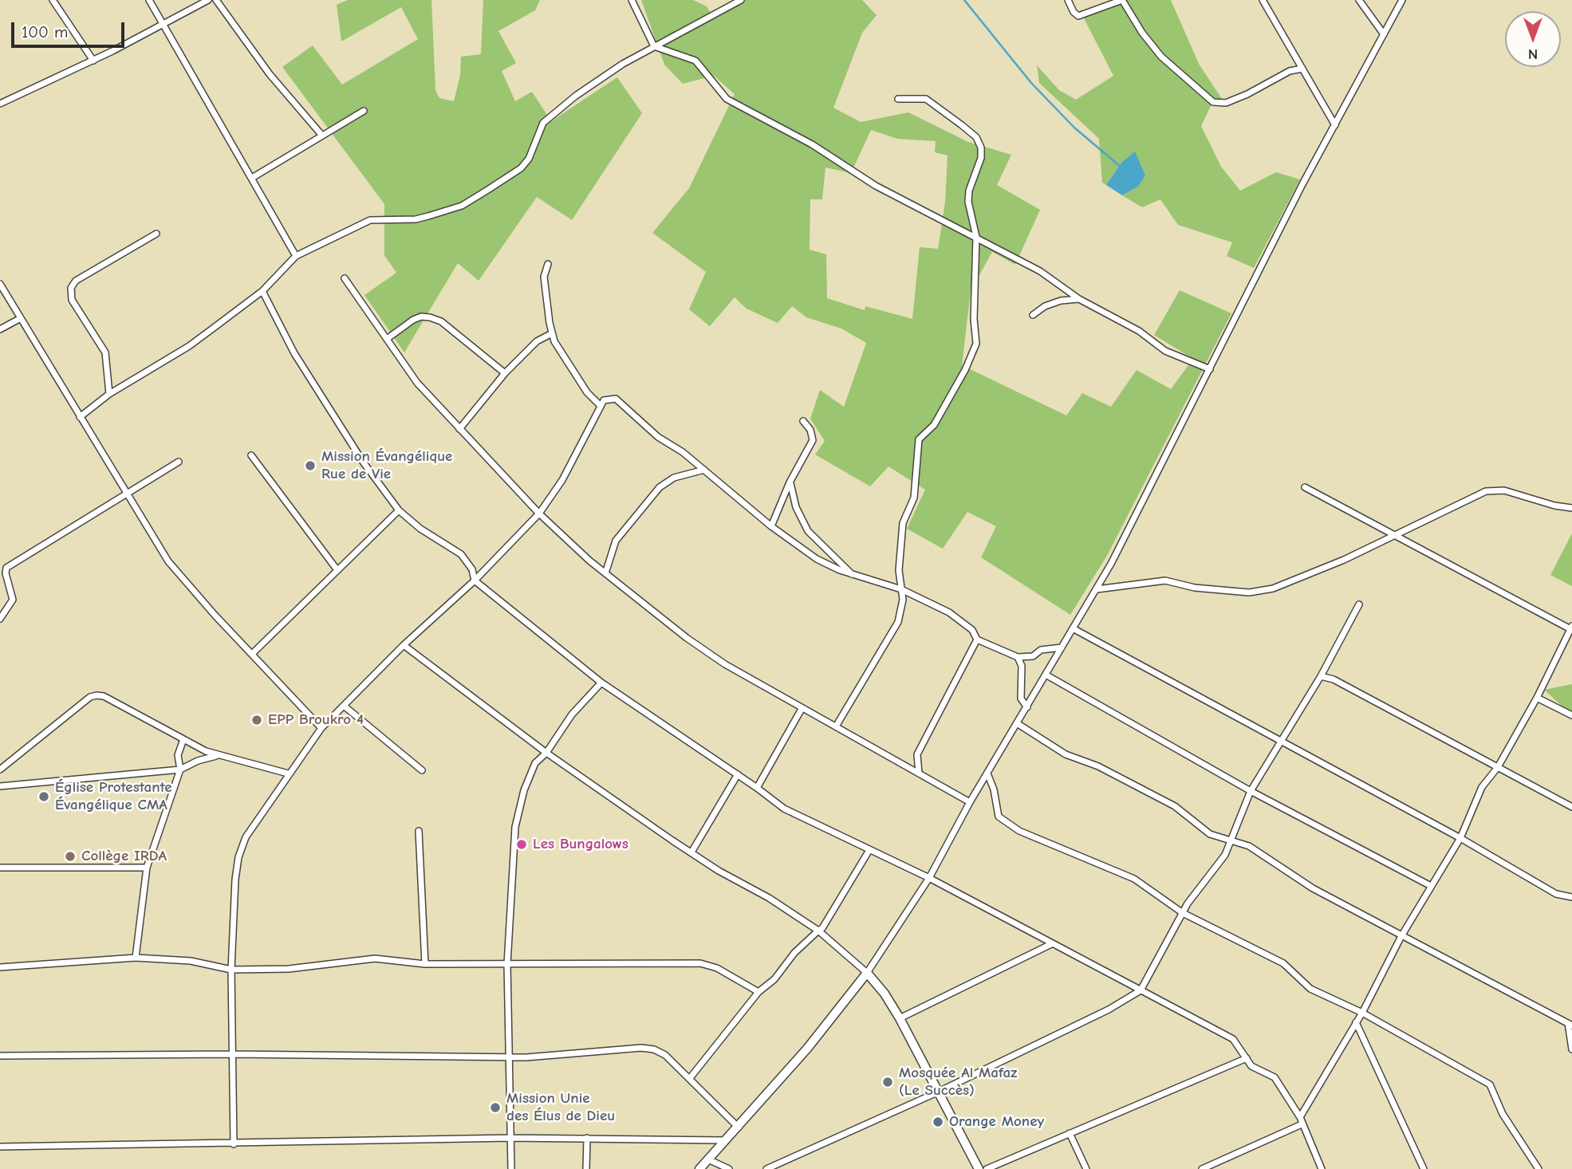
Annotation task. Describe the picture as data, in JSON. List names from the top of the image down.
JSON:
{
  "places": [
    "Mission Évangélique Rue de Vie",
    "EPP Broukro 4",
    "Église Protestante Évangélique CMA",
    "Les Bungalows",
    "Collège IRDA",
    "Mosquée Al Mafaz (Le Succès)",
    "Mission Unie des Élus de Dieu",
    "Orange Money"
  ],
  "scale_bar": "100 m",
  "north": "bottom"
}
